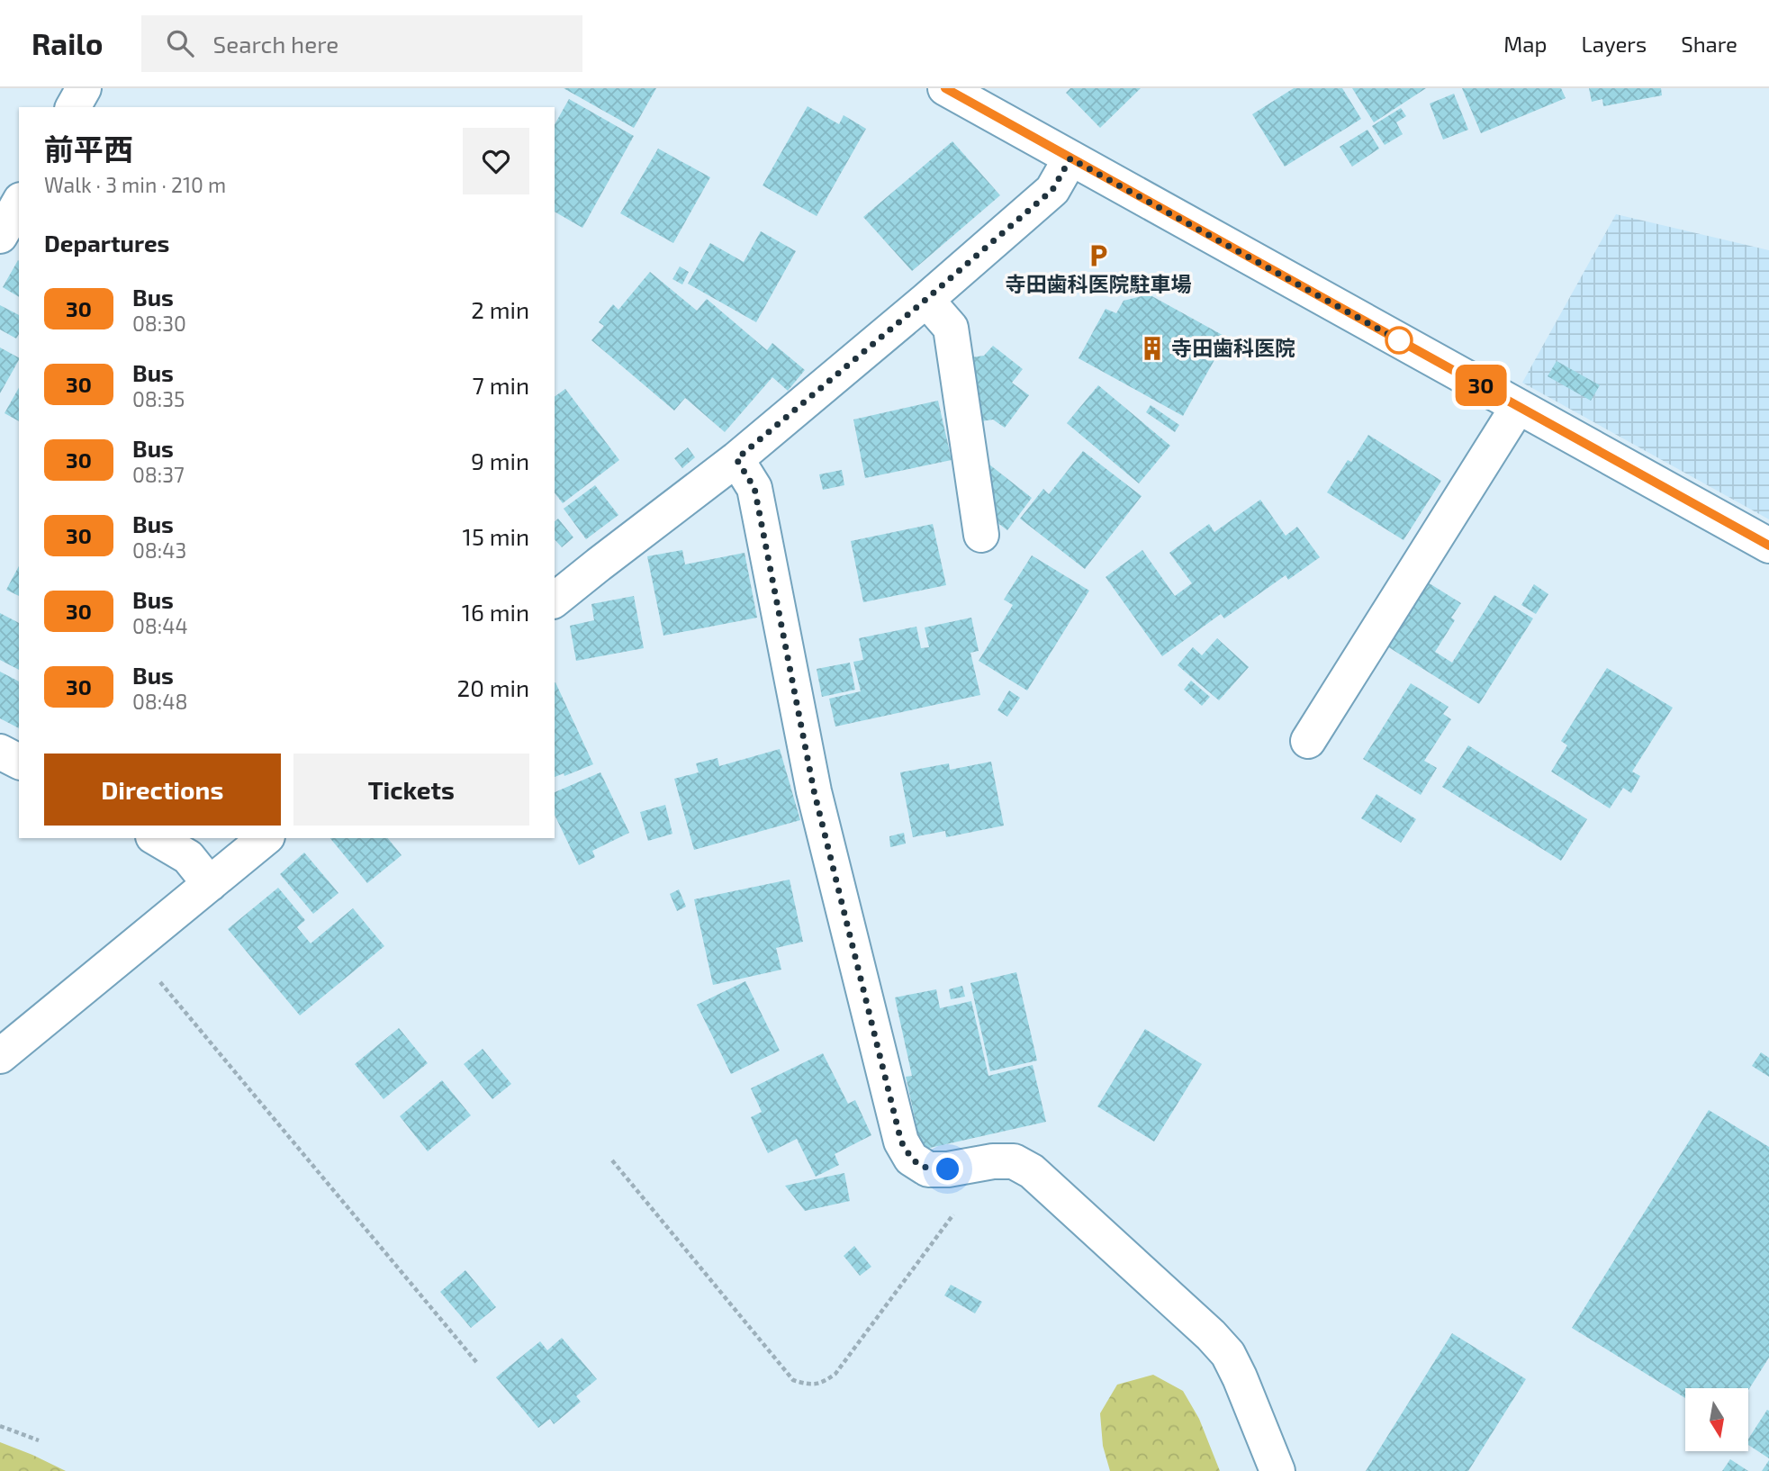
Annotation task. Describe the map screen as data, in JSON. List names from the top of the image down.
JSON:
{
  "places": {
    "parking": ["寺田歯科医院駐車場"],
    "building": ["寺田歯科医院"]
  },
  "lines": ["bus line 30"],
  "north": "bottom",
  "page": {
    "header": "Railo",
    "search": "Search here",
    "nav": ["Map", "Layers", "Share"],
    "on_map": "30",
    "heading": [
      ["前平西", "Walk · 3 min · 210 m"],
      "Departures"
    ],
    "list": [
      {
        "mark": "30",
        "name": "Bus",
        "note": "08:30",
        "value": "2 min"
      },
      {
        "mark": "30",
        "name": "Bus",
        "note": "08:35",
        "value": "7 min"
      },
      {
        "mark": "30",
        "name": "Bus",
        "note": "08:37",
        "value": "9 min"
      },
      {
        "mark": "30",
        "name": "Bus",
        "note": "08:43",
        "value": "15 min"
      },
      {
        "mark": "30",
        "name": "Bus",
        "note": "08:44",
        "value": "16 min"
      },
      {
        "mark": "30",
        "name": "Bus",
        "note": "08:48",
        "value": "20 min"
      }
    ],
    "buttons": ["Directions", "Tickets"]
  }
}
